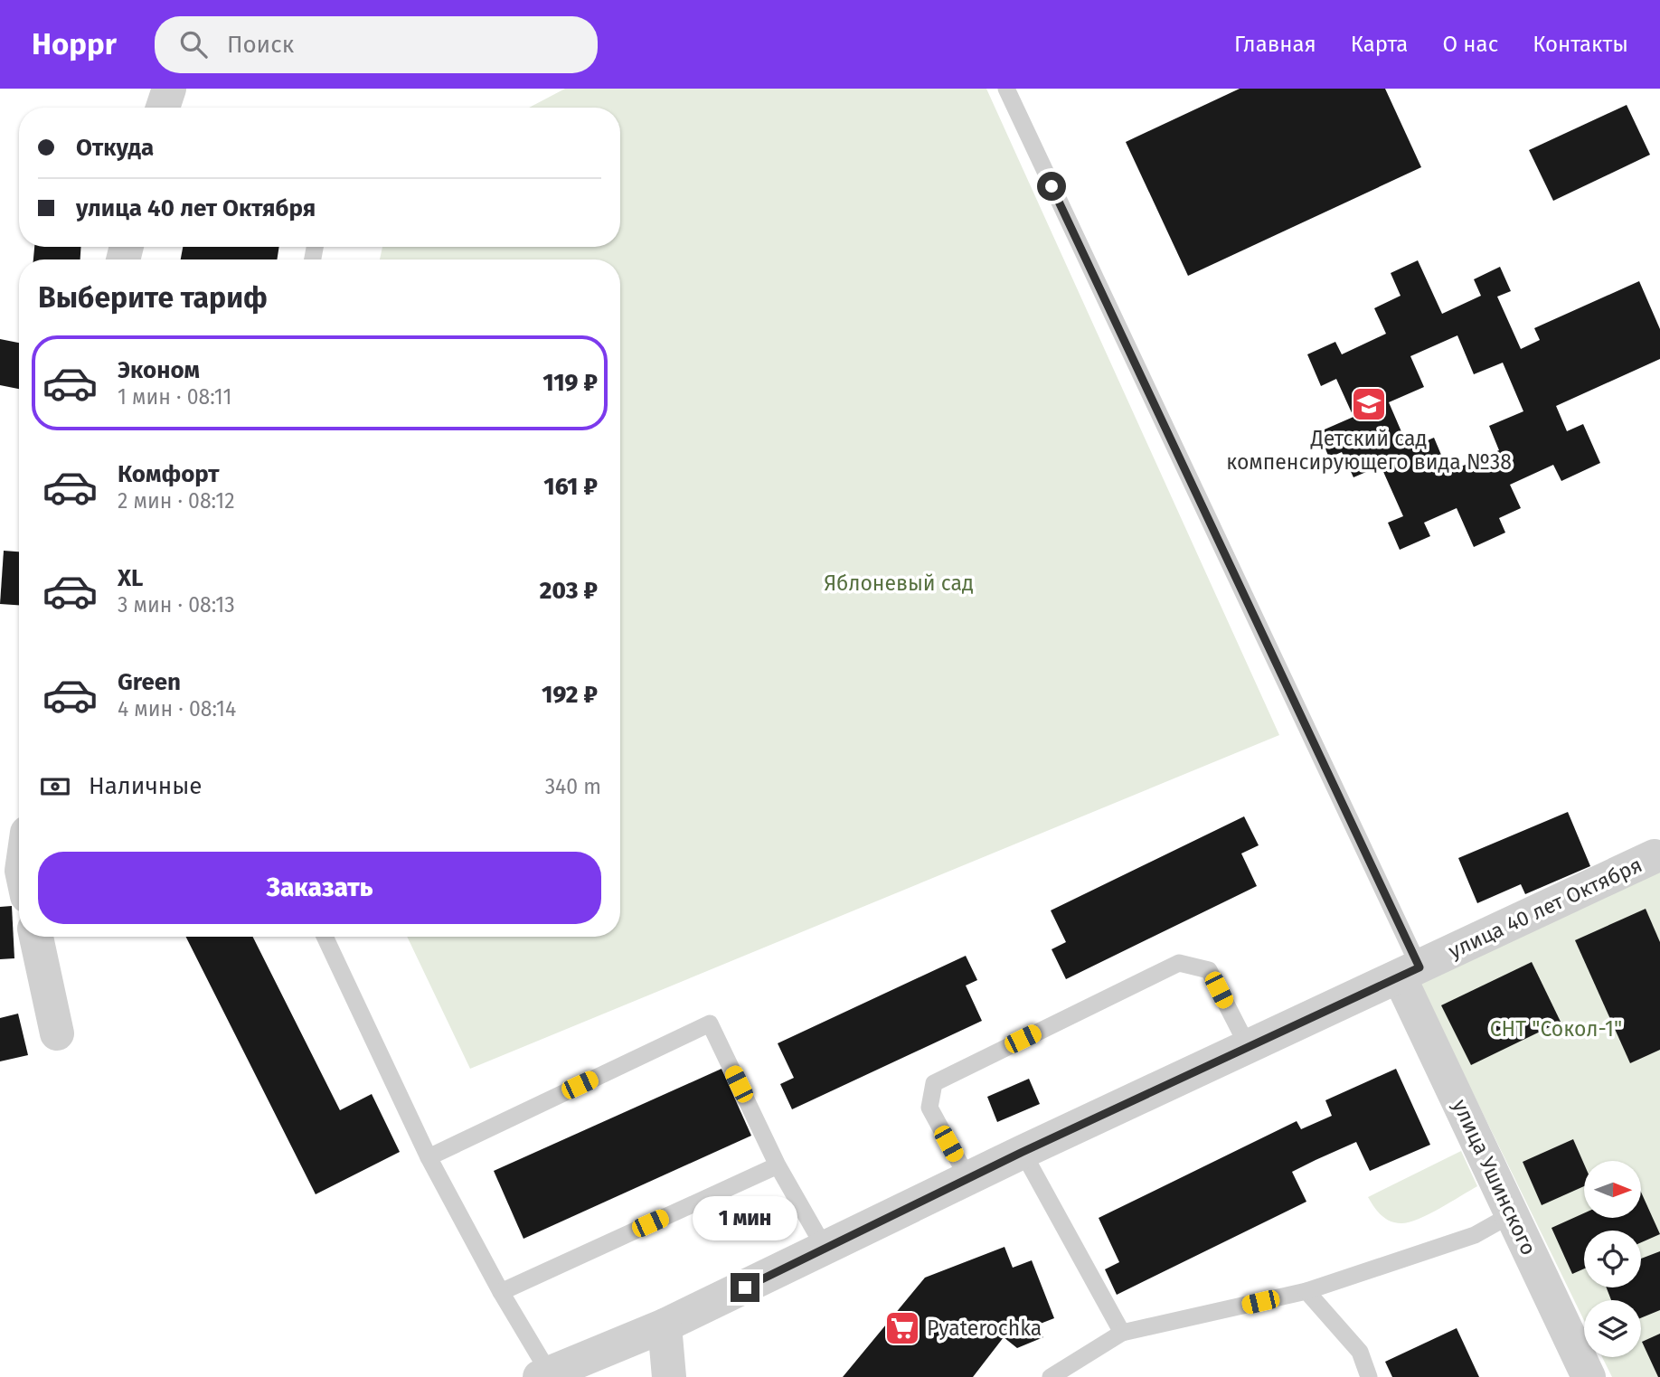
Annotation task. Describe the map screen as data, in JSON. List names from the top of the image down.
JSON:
{
  "streets": {
    "street": ["улица 40 лет Октября", "улица Ушинского"]
  },
  "crossings": [
    ["улица 40 лет Октября", "улица Ушинского"]
  ],
  "parks": ["Яблоневый сад", "СНТ \"Сокол-1\""],
  "places": {
    "school or university": ["Детский сад компенсирующего вида №38"],
    "supermarket": ["Pyaterochka"]
  },
  "north": "right",
  "page": {
    "header": "Hoppr",
    "search": "Поиск",
    "nav": [
      "Главная",
      "Карта",
      "О нас",
      "Контакты"
    ],
    "banner": ["Откуда", "улица 40 лет Октября"],
    "heading": "Выберите тариф",
    "list": [
      {
        "name": "Эконом",
        "note": "1 мин · 08:11",
        "value": "119 ₽"
      },
      {
        "name": "Комфорт",
        "note": "2 мин · 08:12",
        "value": "161 ₽"
      },
      {
        "name": "XL",
        "note": "3 мин · 08:13",
        "value": "203 ₽"
      },
      {
        "name": "Green",
        "note": "4 мин · 08:14",
        "value": "192 ₽"
      }
    ],
    "pay": ["Наличные", "340 m"],
    "buttons": "Заказать",
    "bubble": "1 мин"
  }
}
